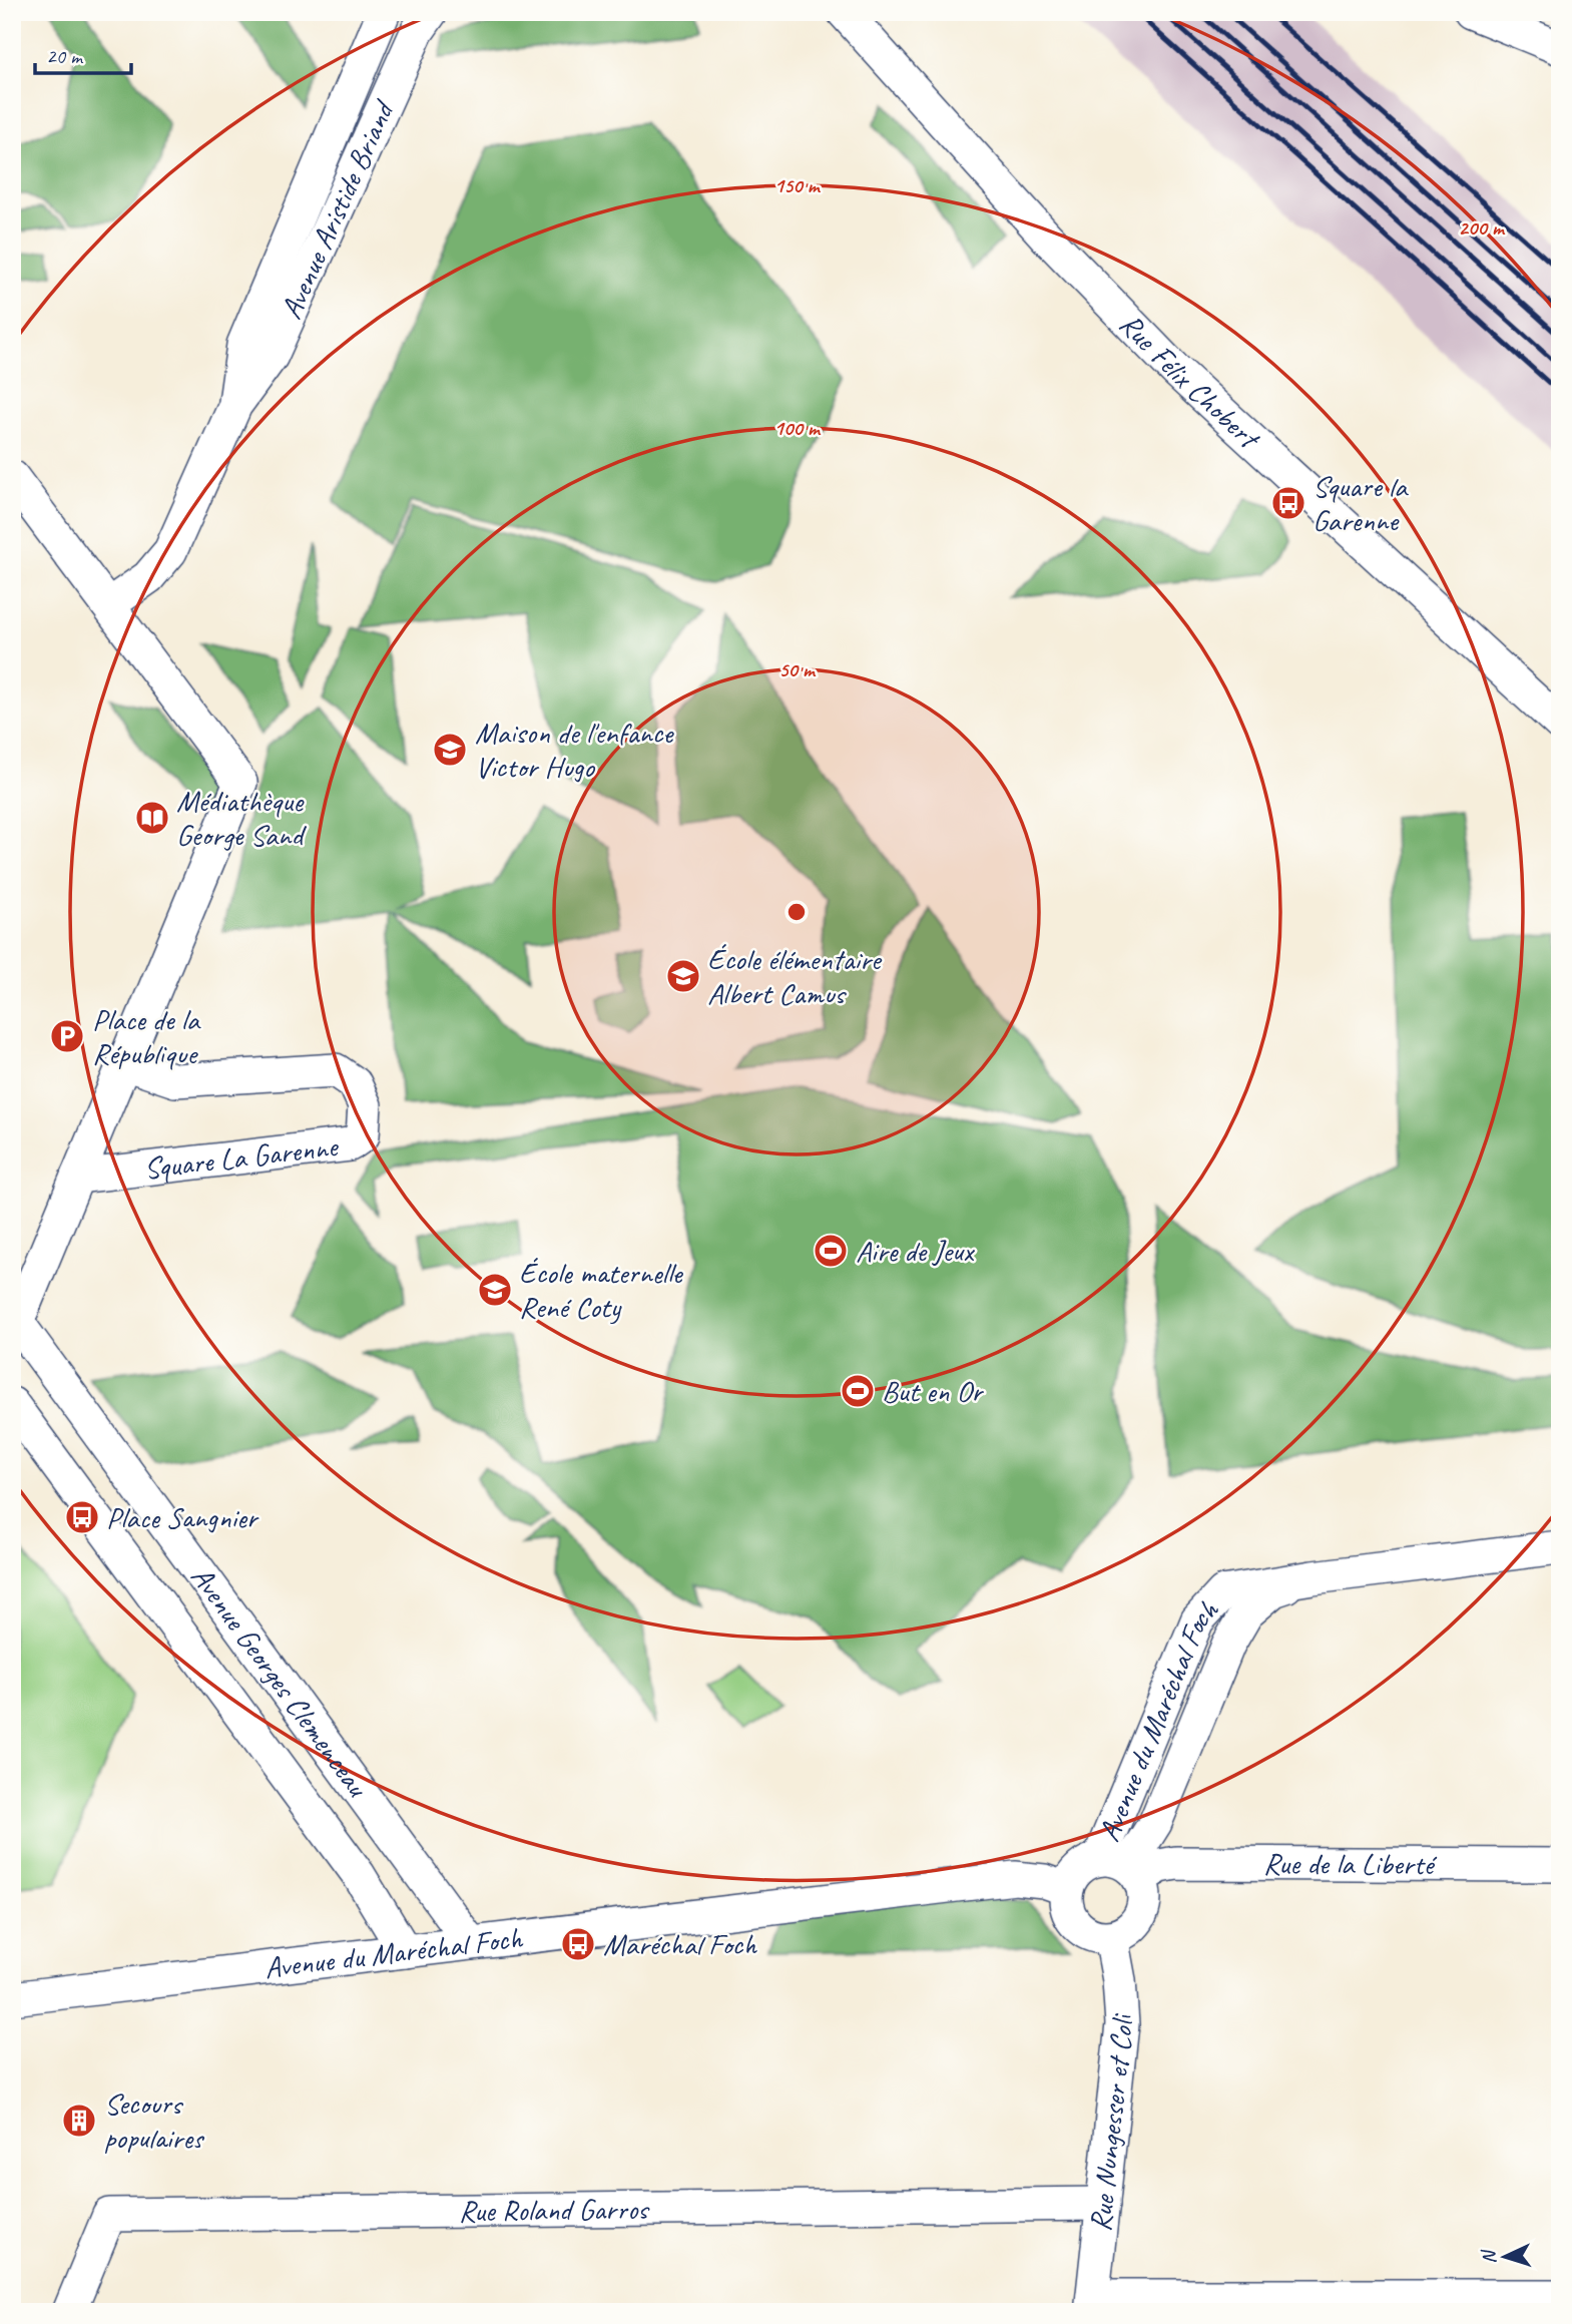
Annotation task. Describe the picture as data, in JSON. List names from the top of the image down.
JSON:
{
  "streets": {
    "street": [
      "Avenue Aristide Briand",
      "Rue Félix Chobert",
      "Square La Garenne",
      "Avenue Georges Clemenceau",
      "Avenue du Maréchal Foch",
      "Rue de la Liberté",
      "Rue Nungesser et Coli",
      "Rue Roland Garros"
    ]
  },
  "crossings": [
    ["Avenue Georges Clemenceau", "Avenue du Maréchal Foch"],
    ["Avenue du Maréchal Foch", "Rue de la Liberté"],
    ["Avenue du Maréchal Foch", "Rue Nungesser et Coli"],
    ["Rue de la Liberté", "Rue Nungesser et Coli"],
    ["Rue Nungesser et Coli", "Rue Roland Garros"]
  ],
  "places": {
    "bus stop": ["Square la Garenne", "Place Sangnier", "Maréchal Foch"],
    "school or university": ["Maison de l'enfance Victor Hugo", "École élémentaire Albert Camus", "École maternelle René Coty"],
    "library": ["Médiathèque George Sand"],
    "parking": ["Place de la République"],
    "sports": ["Aire de Jeux", "But en Or"],
    "building": ["Secours populaires"]
  },
  "scale_bar": "20 m",
  "north": "left",
  "rings": [
    "150 m",
    "200 m",
    "100 m",
    "50 m"
  ]
}
